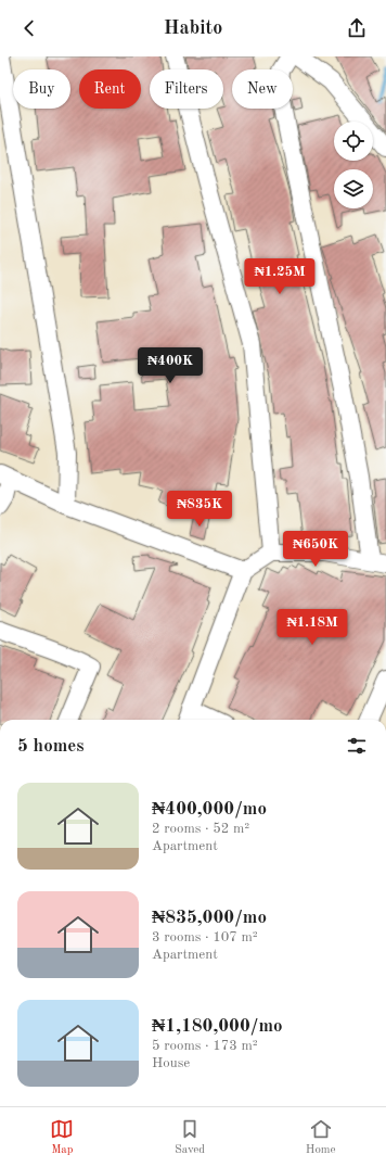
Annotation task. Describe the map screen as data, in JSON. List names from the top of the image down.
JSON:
{
  "page": {
    "header": "Habito",
    "chip": [
      "Buy",
      "Rent",
      "Filters",
      "New"
    ],
    "price": [
      "₦1.25M",
      "₦400K",
      "₦835K",
      "₦650K",
      "₦1.18M"
    ],
    "heading": "5 homes",
    "list": [
      {
        "name": "₦400,000/mo",
        "note": "2 rooms · 52 m² · Apartment"
      },
      {
        "name": "₦835,000/mo",
        "note": "3 rooms · 107 m² · Apartment"
      },
      {
        "name": "₦1,180,000/mo",
        "note": "5 rooms · 173 m² · House"
      }
    ],
    "tabs": ["Map", "Saved", "Home"]
  }
}
